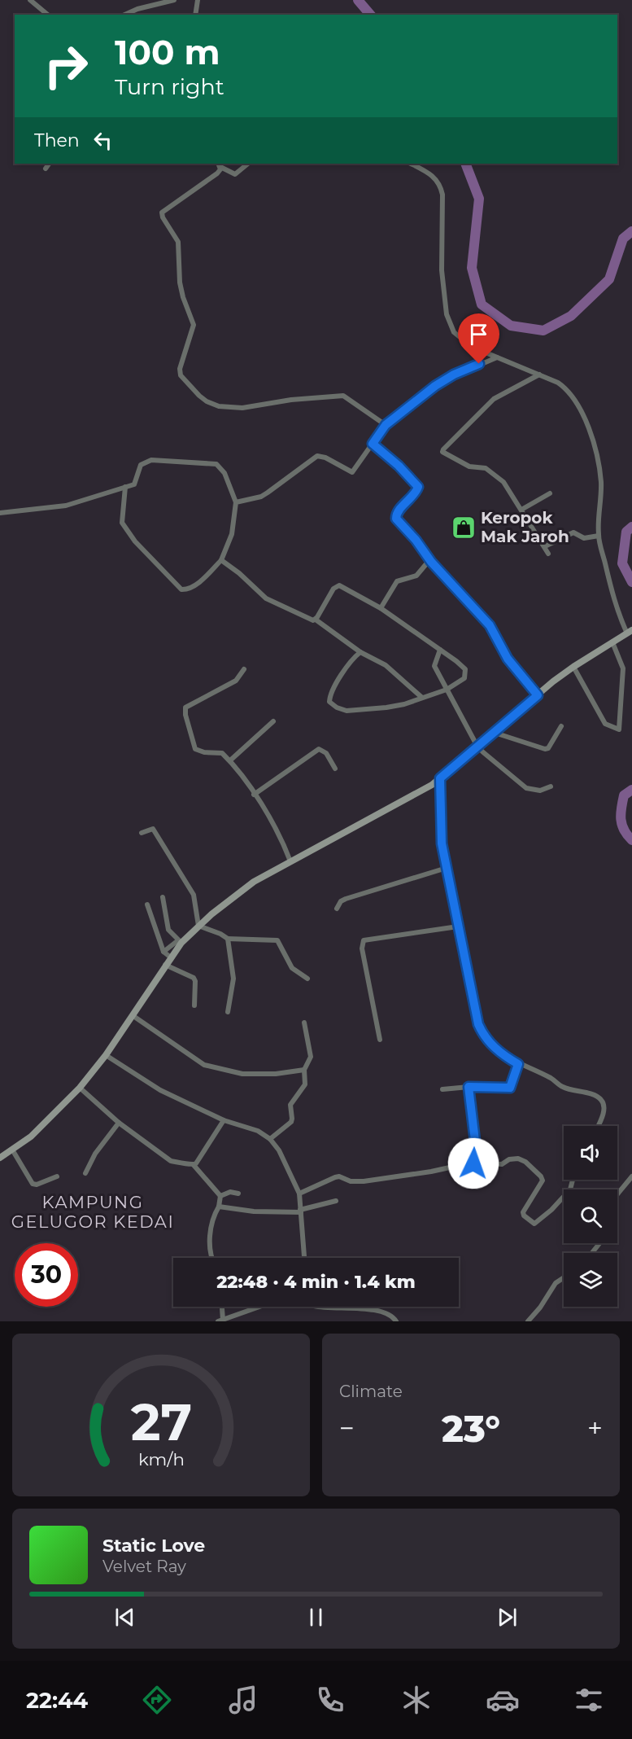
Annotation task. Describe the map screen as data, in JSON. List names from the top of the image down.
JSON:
{
  "districts": ["KAMPUNG GELUGOR KEDAI"],
  "places": {
    "shop": ["Keropok Mak Jaroh"]
  },
  "page": {
    "turn": ["100 m", "Turn right"],
    "then": "Then",
    "limit": "30",
    "trip": "22:48 · 4 min · 1.4 km",
    "tile": "Climate",
    "heat": ["−", "23°", "+"],
    "song": ["Static Love", "Velvet Ray"],
    "tabs": "22:44",
    "gauge": ["27", "km/h"]
  }
}
